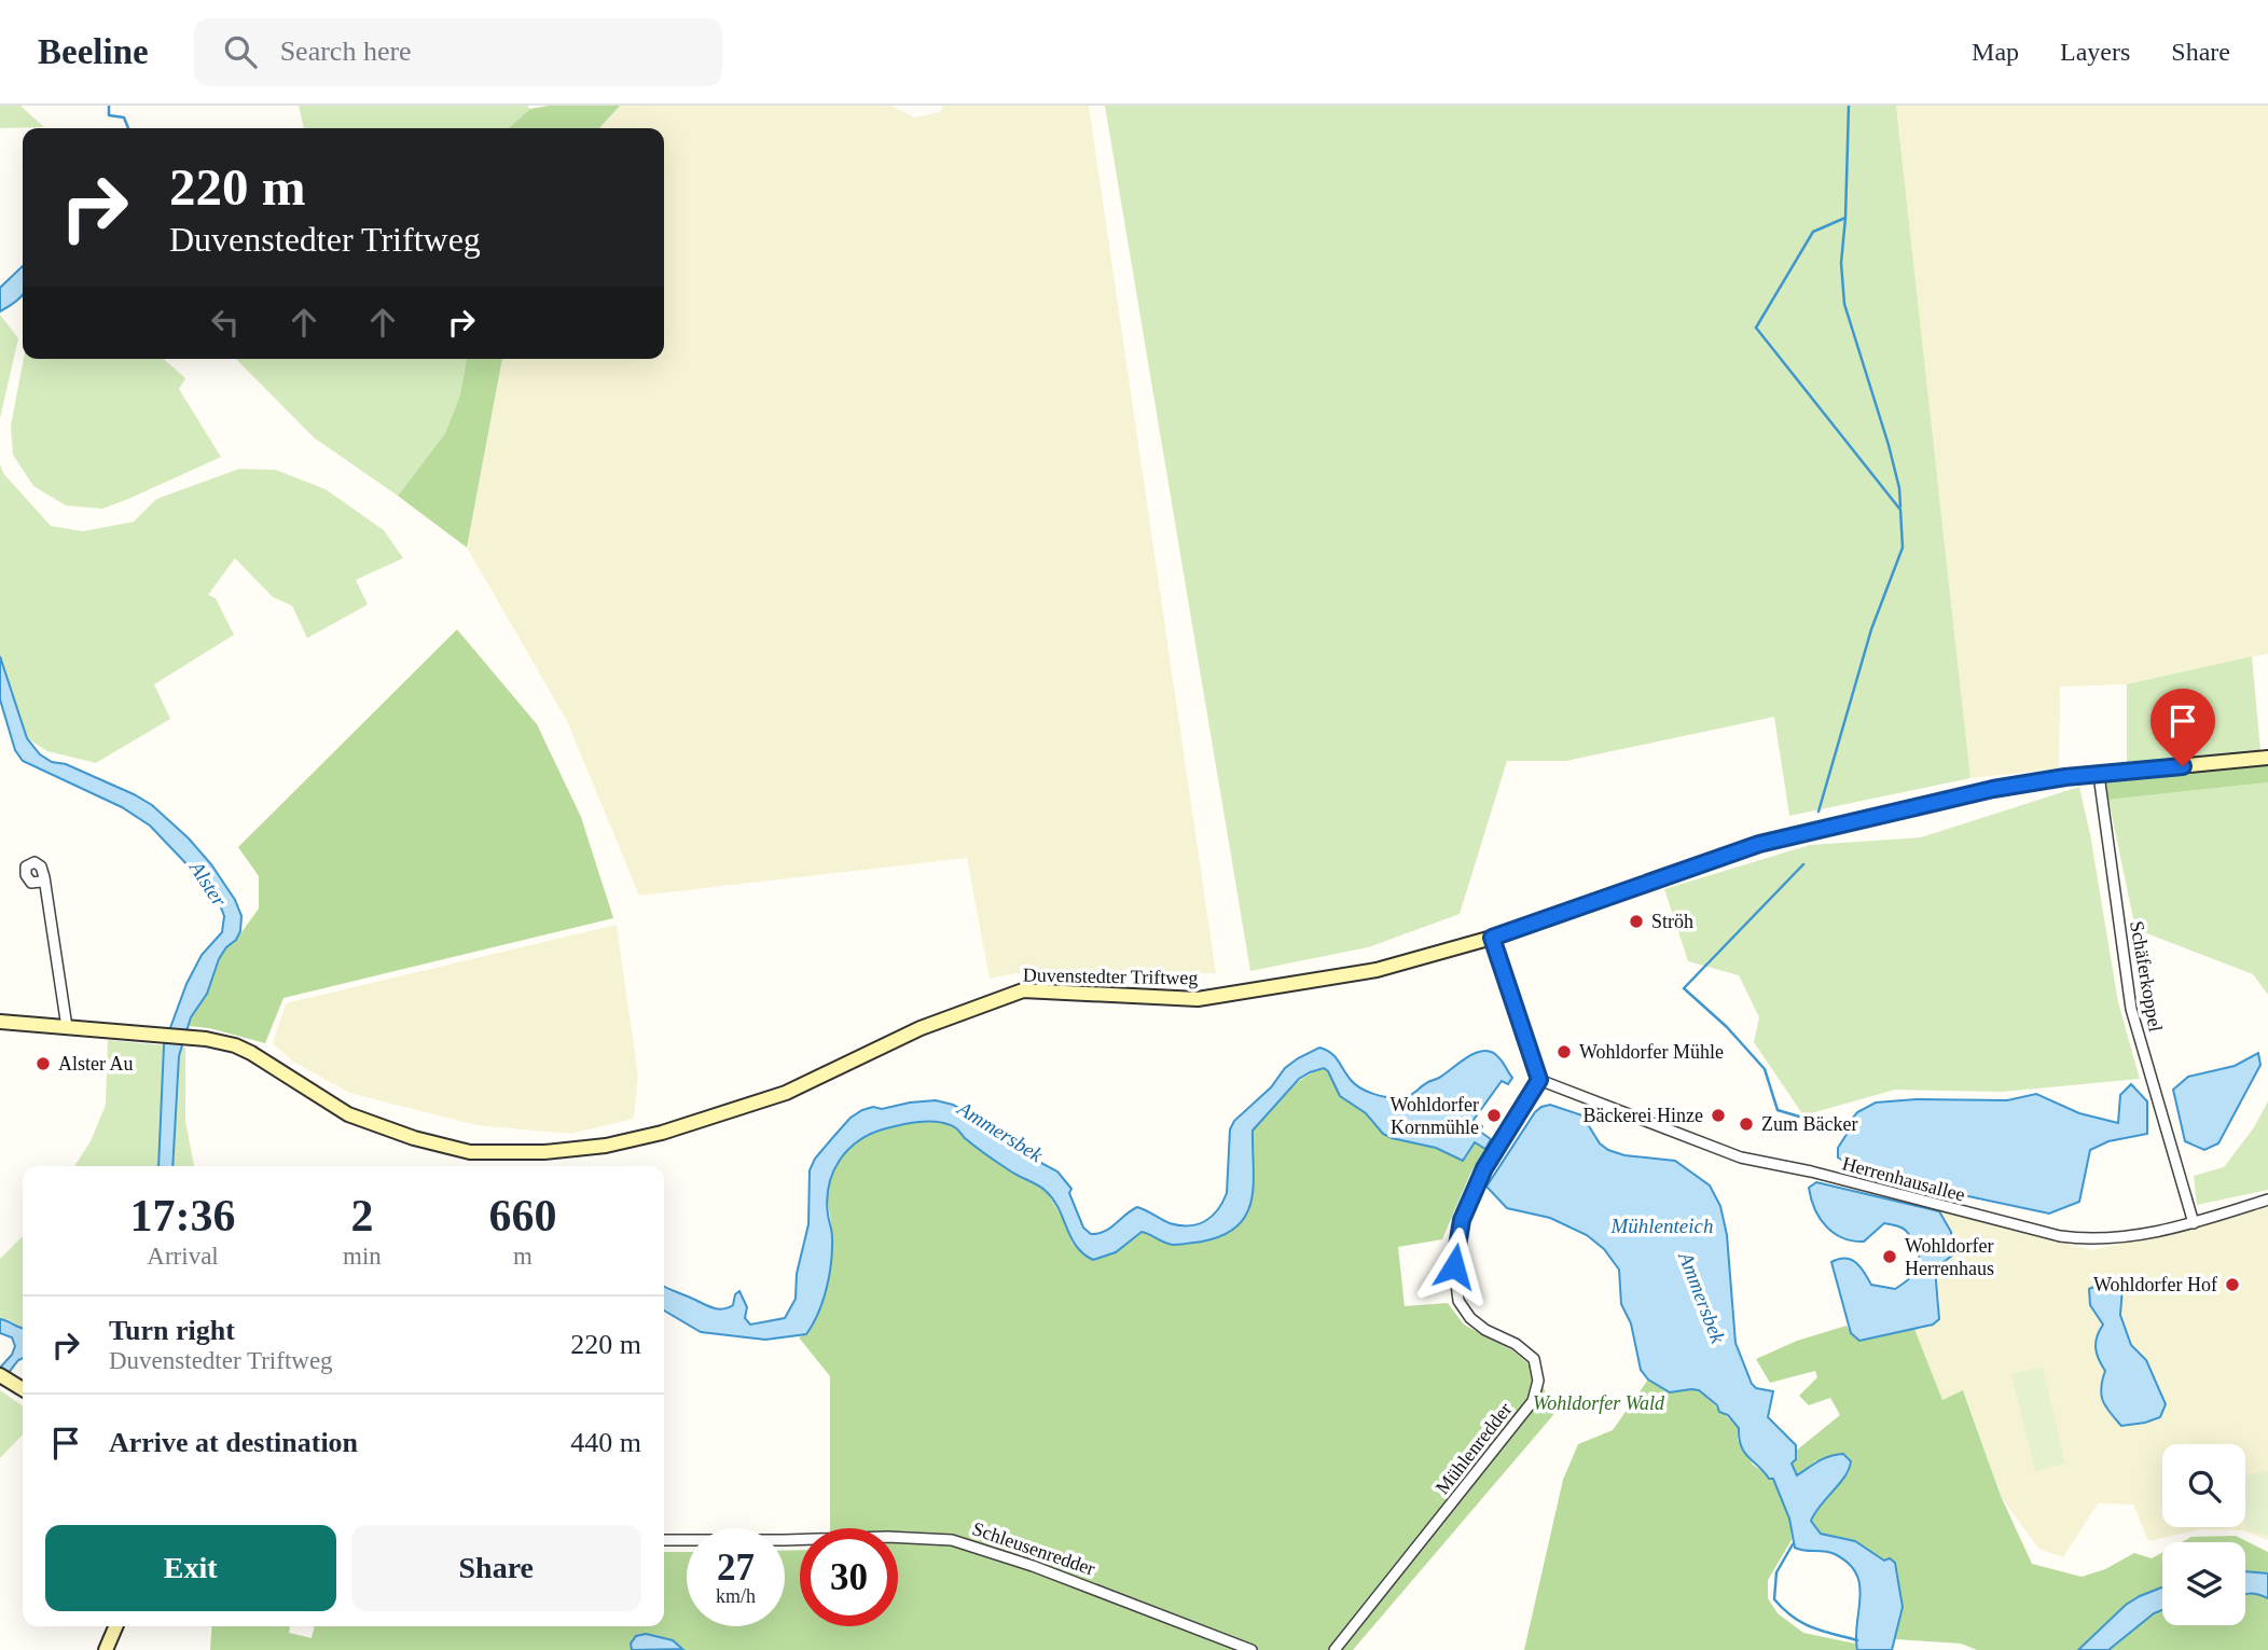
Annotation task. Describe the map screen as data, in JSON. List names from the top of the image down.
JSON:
{
  "streets": {
    "street": [
      "Duvenstedter Triftweg",
      "Schäferkoppel",
      "Herrenhausallee",
      "Mühlenredder",
      "Schleusenredder"
    ]
  },
  "crossings": [
    ["Duvenstedter Triftweg", "Schäferkoppel"],
    ["Schäferkoppel", "Herrenhausallee"],
    ["Herrenhausallee", "Mühlenredder"]
  ],
  "water": ["Alster", "Ammersbek", "Mühlenteich"],
  "parks": ["Wohldorfer Wald"],
  "places": [
    "Ströh",
    "Wohldorfer Mühle",
    "Alster Au",
    "Wohldorfer Kornmühle",
    "Bäckerei Hinze",
    "Zum Bäcker",
    "Wohldorfer Herrenhaus",
    "Wohldorfer Hof"
  ],
  "page": {
    "header": "Beeline",
    "search": "Search here",
    "nav": ["Map", "Layers", "Share"],
    "turn": ["220 m", "Duvenstedter Triftweg"],
    "eta": [
      "17:36",
      "Arrival",
      "2",
      "min",
      "660",
      "m"
    ],
    "list": [
      {
        "name": "Turn right",
        "note": "Duvenstedter Triftweg",
        "value": "220 m"
      },
      {
        "name": "Arrive at destination",
        "value": "440 m"
      }
    ],
    "buttons": ["Exit", "Share"],
    "speed": "27 km/h",
    "limit": "30"
  }
}
